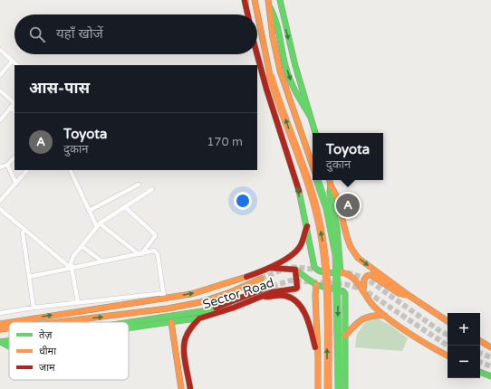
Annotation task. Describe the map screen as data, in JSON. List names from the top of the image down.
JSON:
{
  "streets": {
    "main road": ["Sector Road"]
  },
  "legend": ["तेज़", "धीमा", "जाम"],
  "page": {
    "search": "यहाँ खोजें",
    "heading": "आस-पास",
    "list": [
      {
        "mark": "A",
        "name": "Toyota",
        "note": "दुकान",
        "value": "170 m"
      }
    ],
    "popup": ["Toyota", "दुकान"],
    "pins": "A",
    "map_buttons": ["+", "−"]
  }
}
